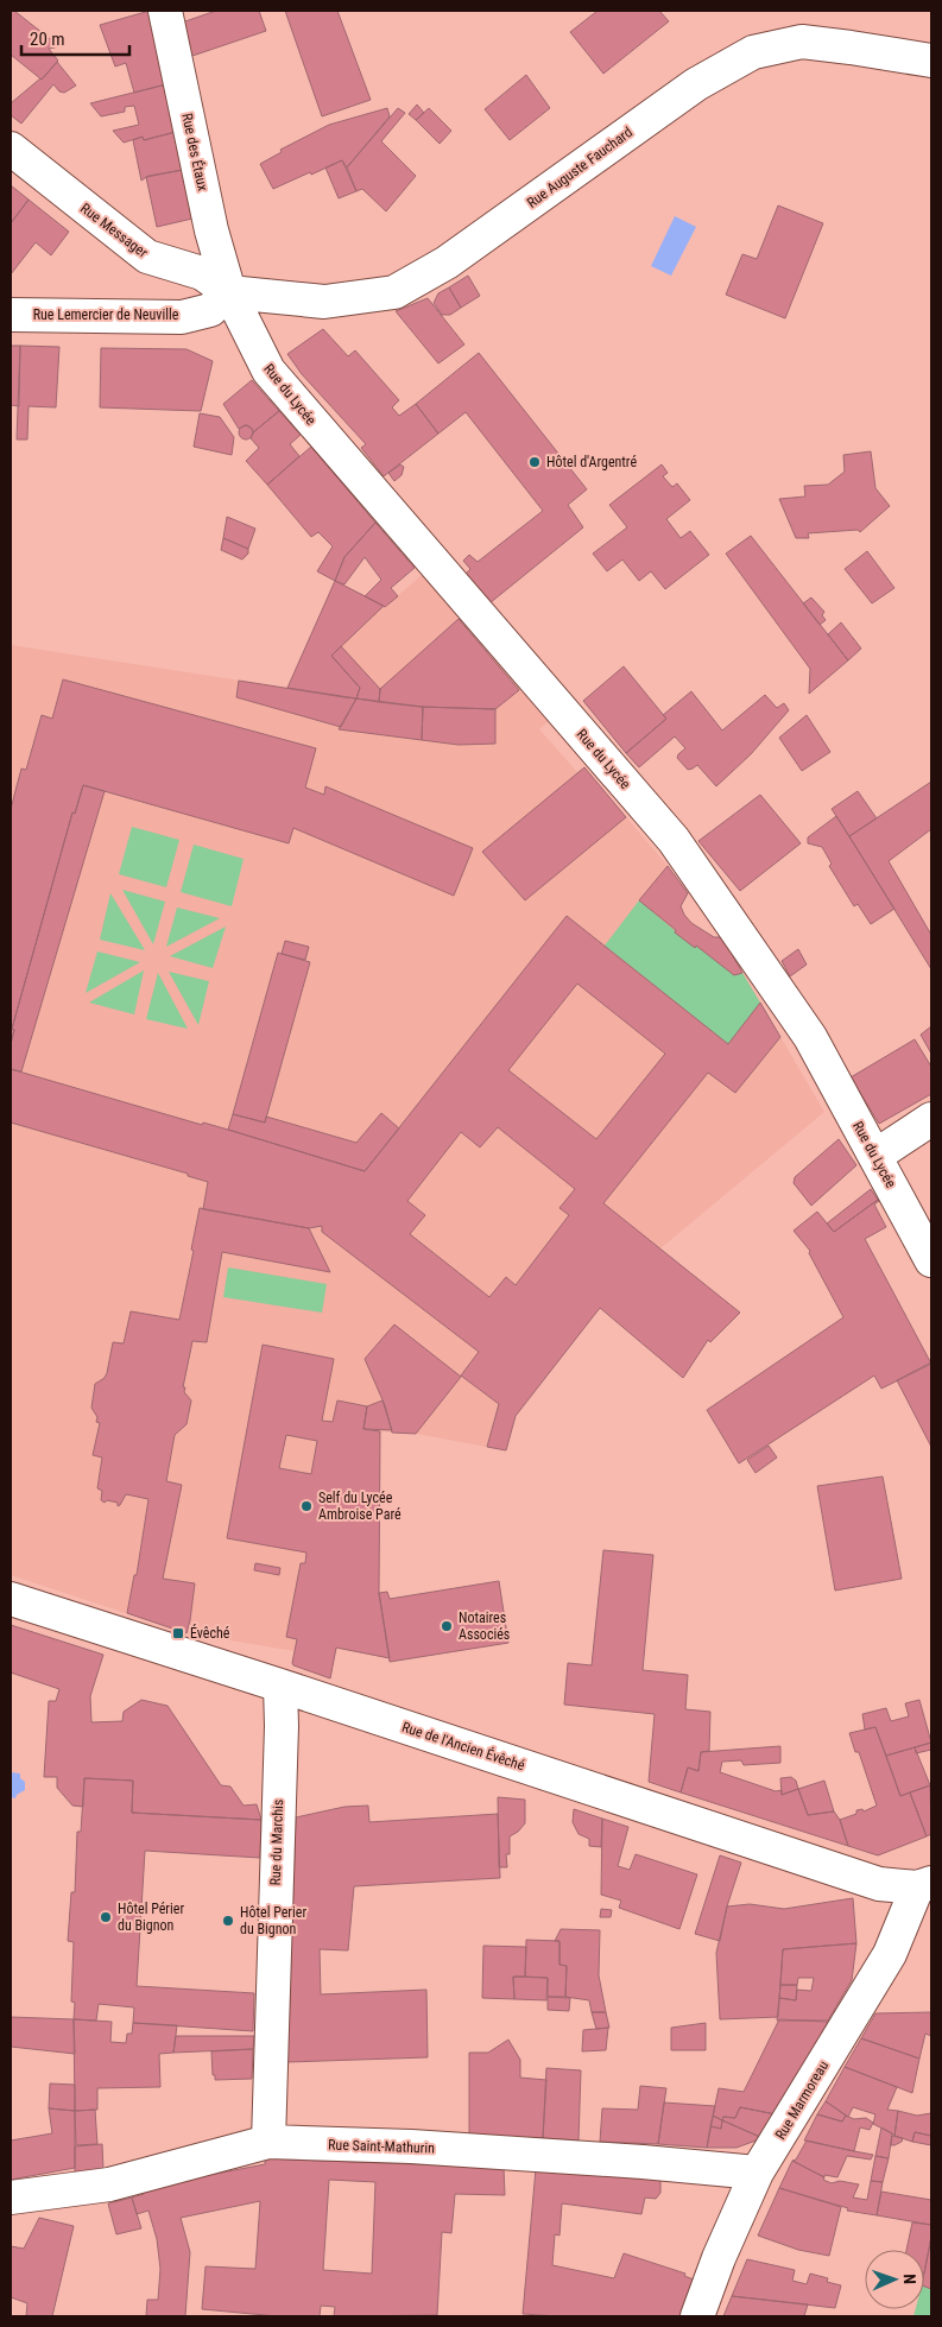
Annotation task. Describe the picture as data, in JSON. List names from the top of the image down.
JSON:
{
  "streets": {
    "street": [
      "Rue des Étaux",
      "Rue Auguste Fauchard",
      "Rue Messager",
      "Rue Lemercier de Neuville",
      "Rue du Lycée",
      "Rue de l'Ancien Évêché",
      "Rue du Marchis",
      "Rue Marmoreau",
      "Rue Saint-Mathurin"
    ]
  },
  "crossings": [
    ["Rue des Étaux", "Rue Auguste Fauchard"],
    ["Rue des Étaux", "Rue Messager"],
    ["Rue des Étaux", "Rue Lemercier de Neuville"],
    ["Rue des Étaux", "Rue du Lycée"],
    ["Rue Auguste Fauchard", "Rue Messager"],
    ["Rue Auguste Fauchard", "Rue Lemercier de Neuville"],
    ["Rue Auguste Fauchard", "Rue du Lycée"],
    ["Rue Messager", "Rue Lemercier de Neuville"],
    ["Rue Messager", "Rue du Lycée"],
    ["Rue Lemercier de Neuville", "Rue du Lycée"],
    ["Rue de l'Ancien Évêché", "Rue du Marchis"],
    ["Rue de l'Ancien Évêché", "Rue Marmoreau"],
    ["Rue du Marchis", "Rue Saint-Mathurin"],
    ["Rue Marmoreau", "Rue Saint-Mathurin"]
  ],
  "places": {
    "other": [
      "Hôtel d'Argentré",
      "Self du Lycée Ambroise Paré",
      "Notaires Associés",
      "Hôtel Périer du Bignon",
      "Hôtel Perier du Bignon"
    ],
    "transit": ["Évêché"]
  },
  "scale_bar": "20 m",
  "north": "right"
}
